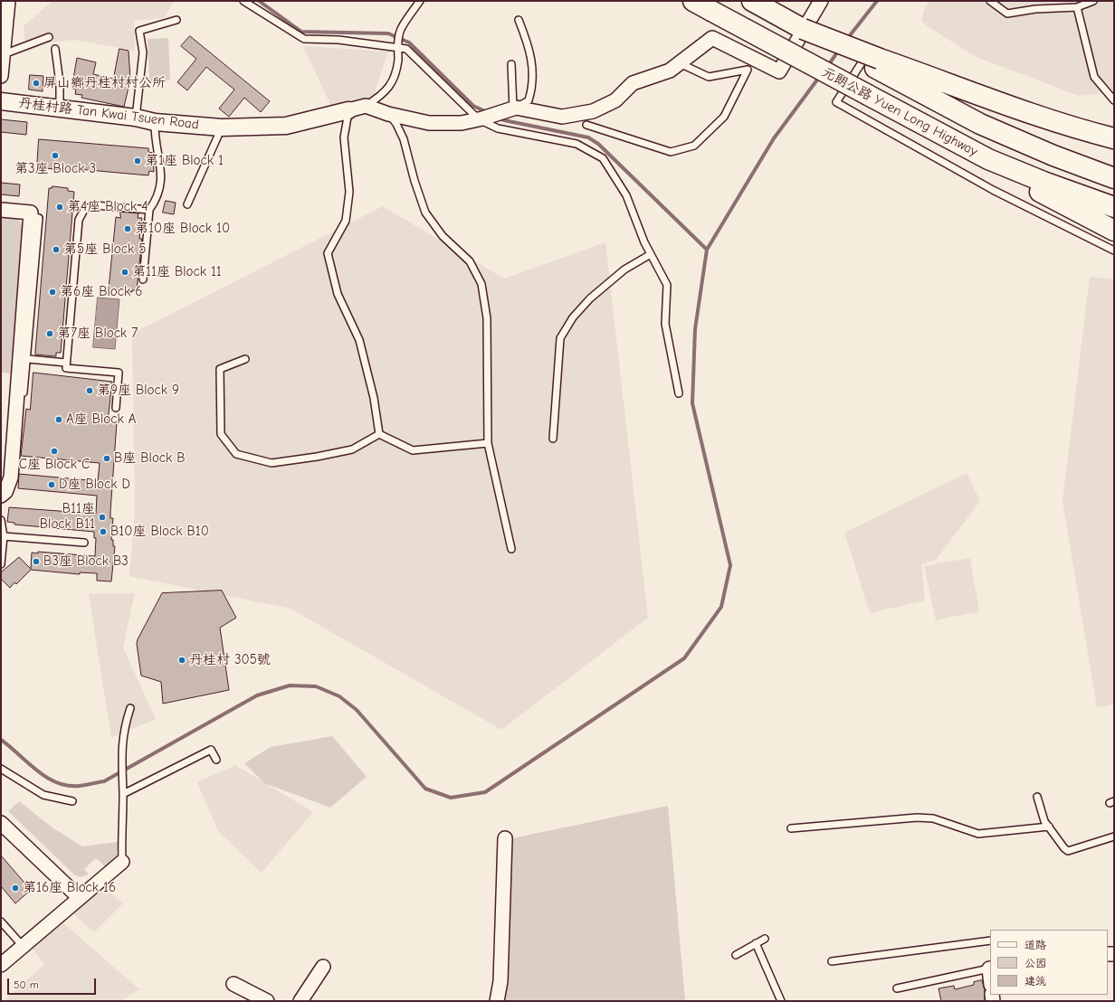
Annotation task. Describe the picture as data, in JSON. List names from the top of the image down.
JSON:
{
  "streets": {
    "highway": ["元朗公路 Yuen Long Highway"],
    "street": ["丹桂村路 Tan Kwai Tsuen Road"]
  },
  "places": [
    "屏山鄉丹桂村村公所",
    "第3座 Block 3",
    "第1座 Block 1",
    "第4座 Block 4",
    "第10座 Block 10",
    "第5座 Block 5",
    "第11座 Block 11",
    "第6座 Block 6",
    "第7座 Block 7",
    "第9座 Block 9",
    "A座 Block A",
    "C座 Block C",
    "B座 Block B",
    "D座 Block D",
    "B11座 Block B11",
    "B10座 Block B10",
    "B3座 Block B3",
    "丹桂村 305號",
    "第16座 Block 16"
  ],
  "legend": ["道路", "公园", "建筑"],
  "scale_bar": "50 m"
}
